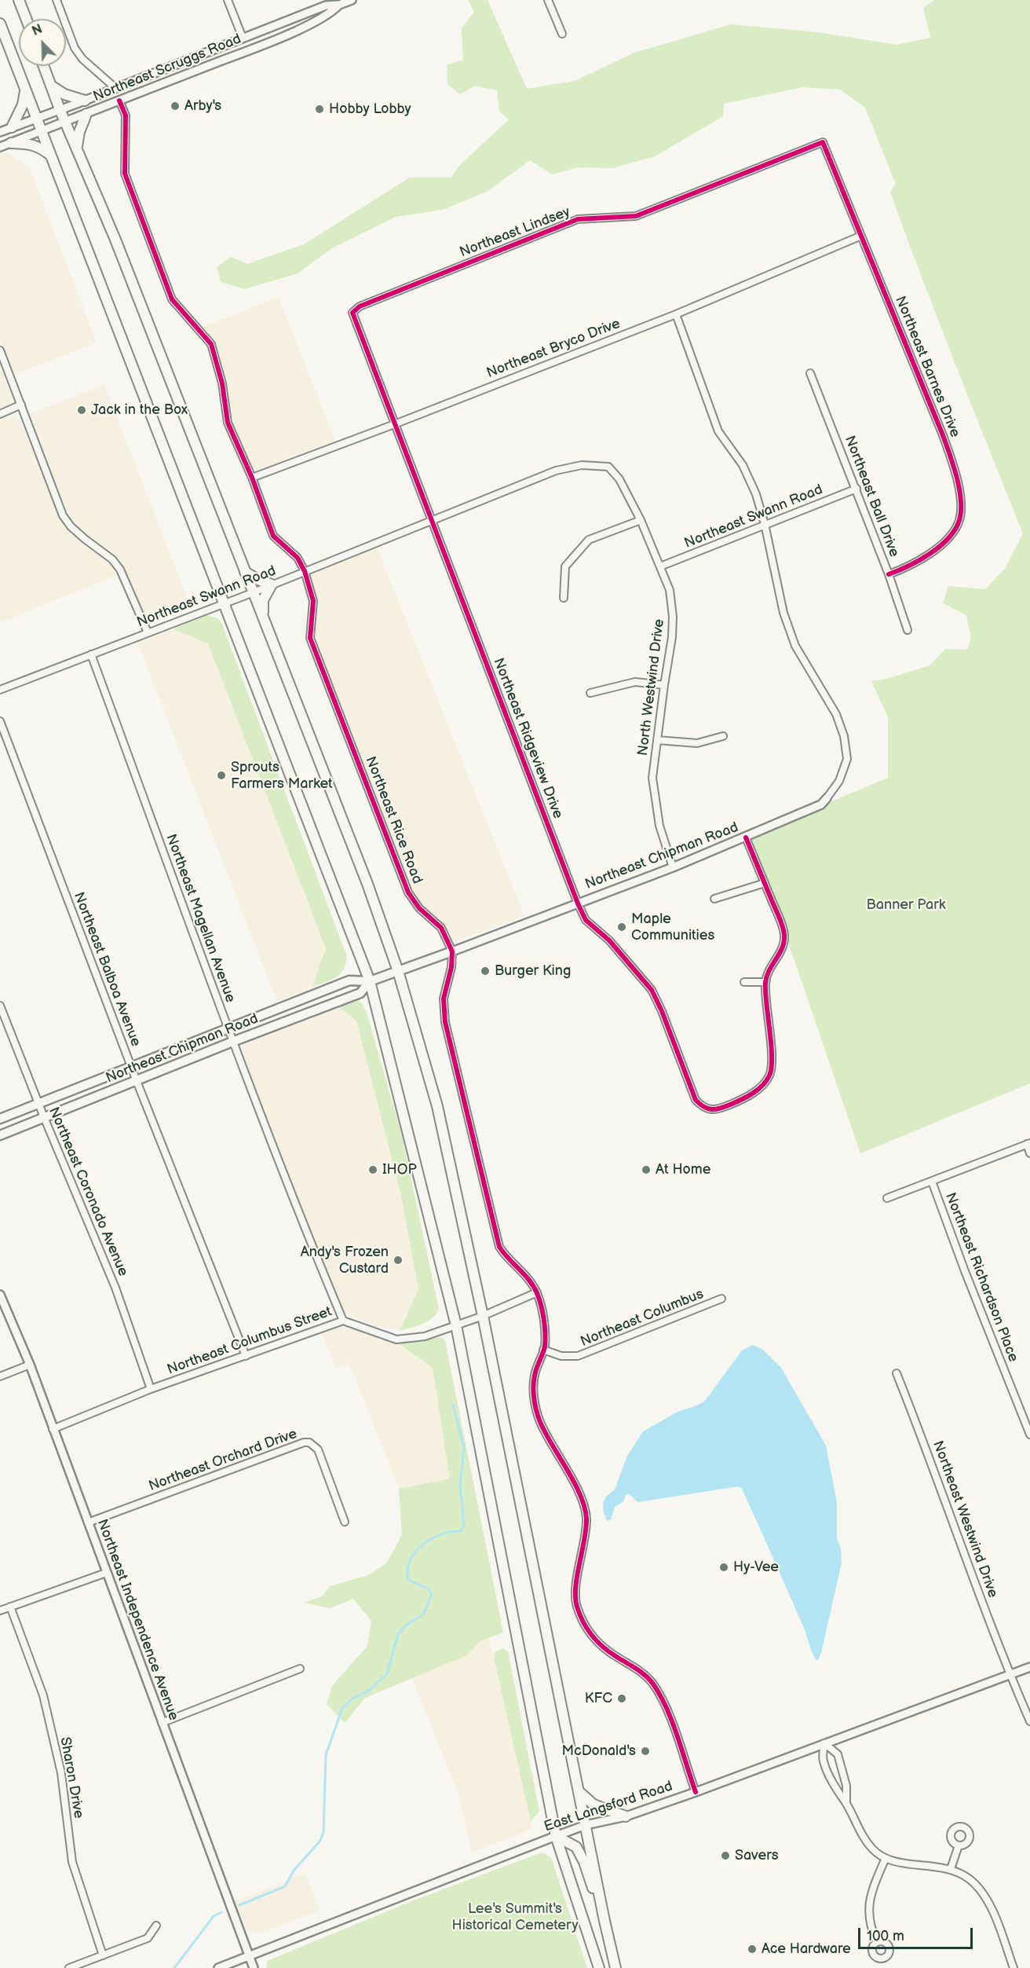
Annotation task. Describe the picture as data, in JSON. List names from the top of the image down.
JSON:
{
  "streets": {
    "main road": ["Northeast Chipman Road"],
    "street": [
      "Northeast Scruggs Road",
      "Northeast Lindsey",
      "Northeast Bryco Drive",
      "Northeast Barnes Drive",
      "Northeast Ball Drive",
      "Northeast Swann Road",
      "North Westwind Drive",
      "Northeast Ridgeview Drive",
      "Northeast Rice Road",
      "Northeast Magellan Avenue",
      "Northeast Balboa Avenue",
      "Northeast Coronado Avenue",
      "Northeast Richardson Place",
      "Northeast Columbus",
      "Northeast Columbus Street",
      "Northeast Orchard Drive",
      "Northeast Westwind Drive",
      "Northeast Independence Avenue",
      "Sharon Drive",
      "East Langsford Road"
    ]
  },
  "crossings": [
    ["Northeast Scruggs Road", "Northeast Rice Road"],
    ["Northeast Lindsey", "Northeast Barnes Drive"],
    ["Northeast Lindsey", "Northeast Ridgeview Drive"],
    ["Northeast Bryco Drive", "Northeast Barnes Drive"],
    ["Northeast Bryco Drive", "Northeast Ridgeview Drive"],
    ["Northeast Bryco Drive", "Northeast Rice Road"],
    ["Northeast Barnes Drive", "Northeast Ball Drive"],
    ["Northeast Ball Drive", "Northeast Swann Road"],
    ["Northeast Swann Road", "North Westwind Drive"],
    ["Northeast Swann Road", "Northeast Ridgeview Drive"],
    ["Northeast Swann Road", "Northeast Rice Road"],
    ["Northeast Swann Road", "Northeast Magellan Avenue"],
    ["North Westwind Drive", "Northeast Chipman Road"],
    ["Northeast Ridgeview Drive", "Northeast Chipman Road"],
    ["Northeast Rice Road", "Northeast Chipman Road"],
    ["Northeast Chipman Road", "Northeast Magellan Avenue"],
    ["Northeast Chipman Road", "Northeast Balboa Avenue"],
    ["Northeast Chipman Road", "Northeast Coronado Avenue"],
    ["Northeast Magellan Avenue", "Northeast Columbus Street"],
    ["Northeast Balboa Avenue", "Northeast Columbus Street"],
    ["Northeast Coronado Avenue", "Northeast Columbus Street"],
    ["Northeast Columbus Street", "Northeast Independence Avenue"],
    ["Northeast Orchard Drive", "Northeast Independence Avenue"],
    ["Northeast Westwind Drive", "East Langsford Road"],
    ["Northeast Independence Avenue", "East Langsford Road"]
  ],
  "parks": ["Banner Park", "Lee's Summit's Historical Cemetery"],
  "places": [
    "Arby's",
    "Hobby Lobby",
    "Jack in the Box",
    "Sprouts Farmers Market",
    "Maple Communities",
    "Burger King",
    "IHOP",
    "At Home",
    "Andy's Frozen Custard",
    "Hy-Vee",
    "KFC",
    "McDonald's",
    "Savers",
    "Ace Hardware"
  ],
  "scale_bar": "100 m",
  "north": "top left"
}
